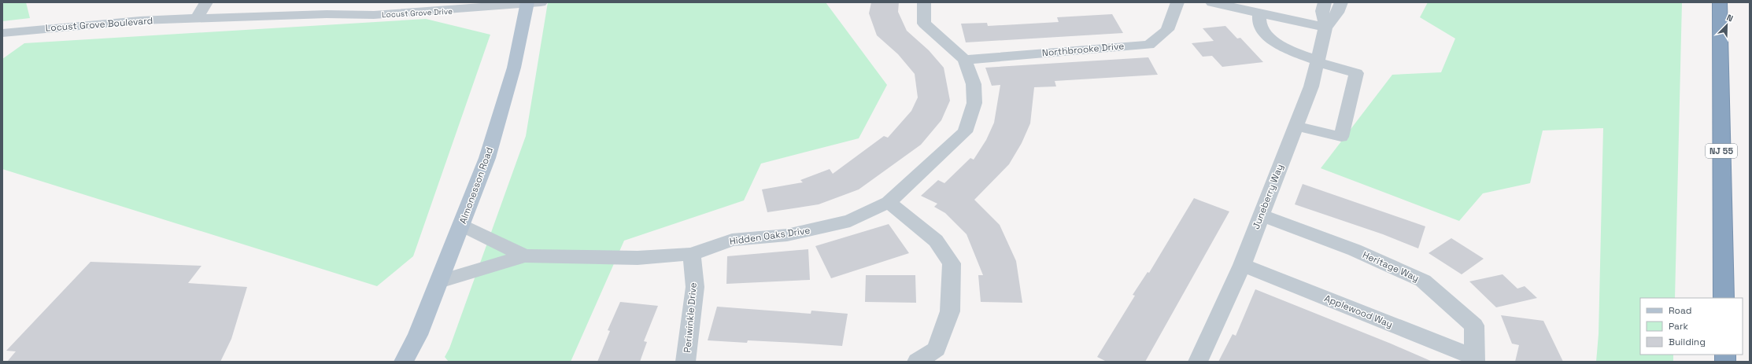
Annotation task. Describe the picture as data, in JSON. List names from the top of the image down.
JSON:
{
  "streets": {
    "highway": ["NJ 55"],
    "main road": ["Almonesson Road"],
    "street": [
      "Locust Grove Drive",
      "Locust Grove Boulevard",
      "Northbrooke Drive",
      "Juneberry Way",
      "Hidden Oaks Drive",
      "Heritage Way",
      "Applewood Way",
      "Periwinkle Drive"
    ]
  },
  "crossings": [
    ["Locust Grove Drive", "Locust Grove Boulevard"],
    ["Locust Grove Drive", "Almonesson Road"],
    ["Northbrooke Drive", "Hidden Oaks Drive"],
    ["Almonesson Road", "Hidden Oaks Drive"],
    ["Juneberry Way", "Heritage Way"],
    ["Juneberry Way", "Applewood Way"],
    ["Hidden Oaks Drive", "Periwinkle Drive"],
    ["Heritage Way", "Applewood Way"]
  ],
  "legend": ["Road", "Park", "Building"],
  "north": "top right"
}
